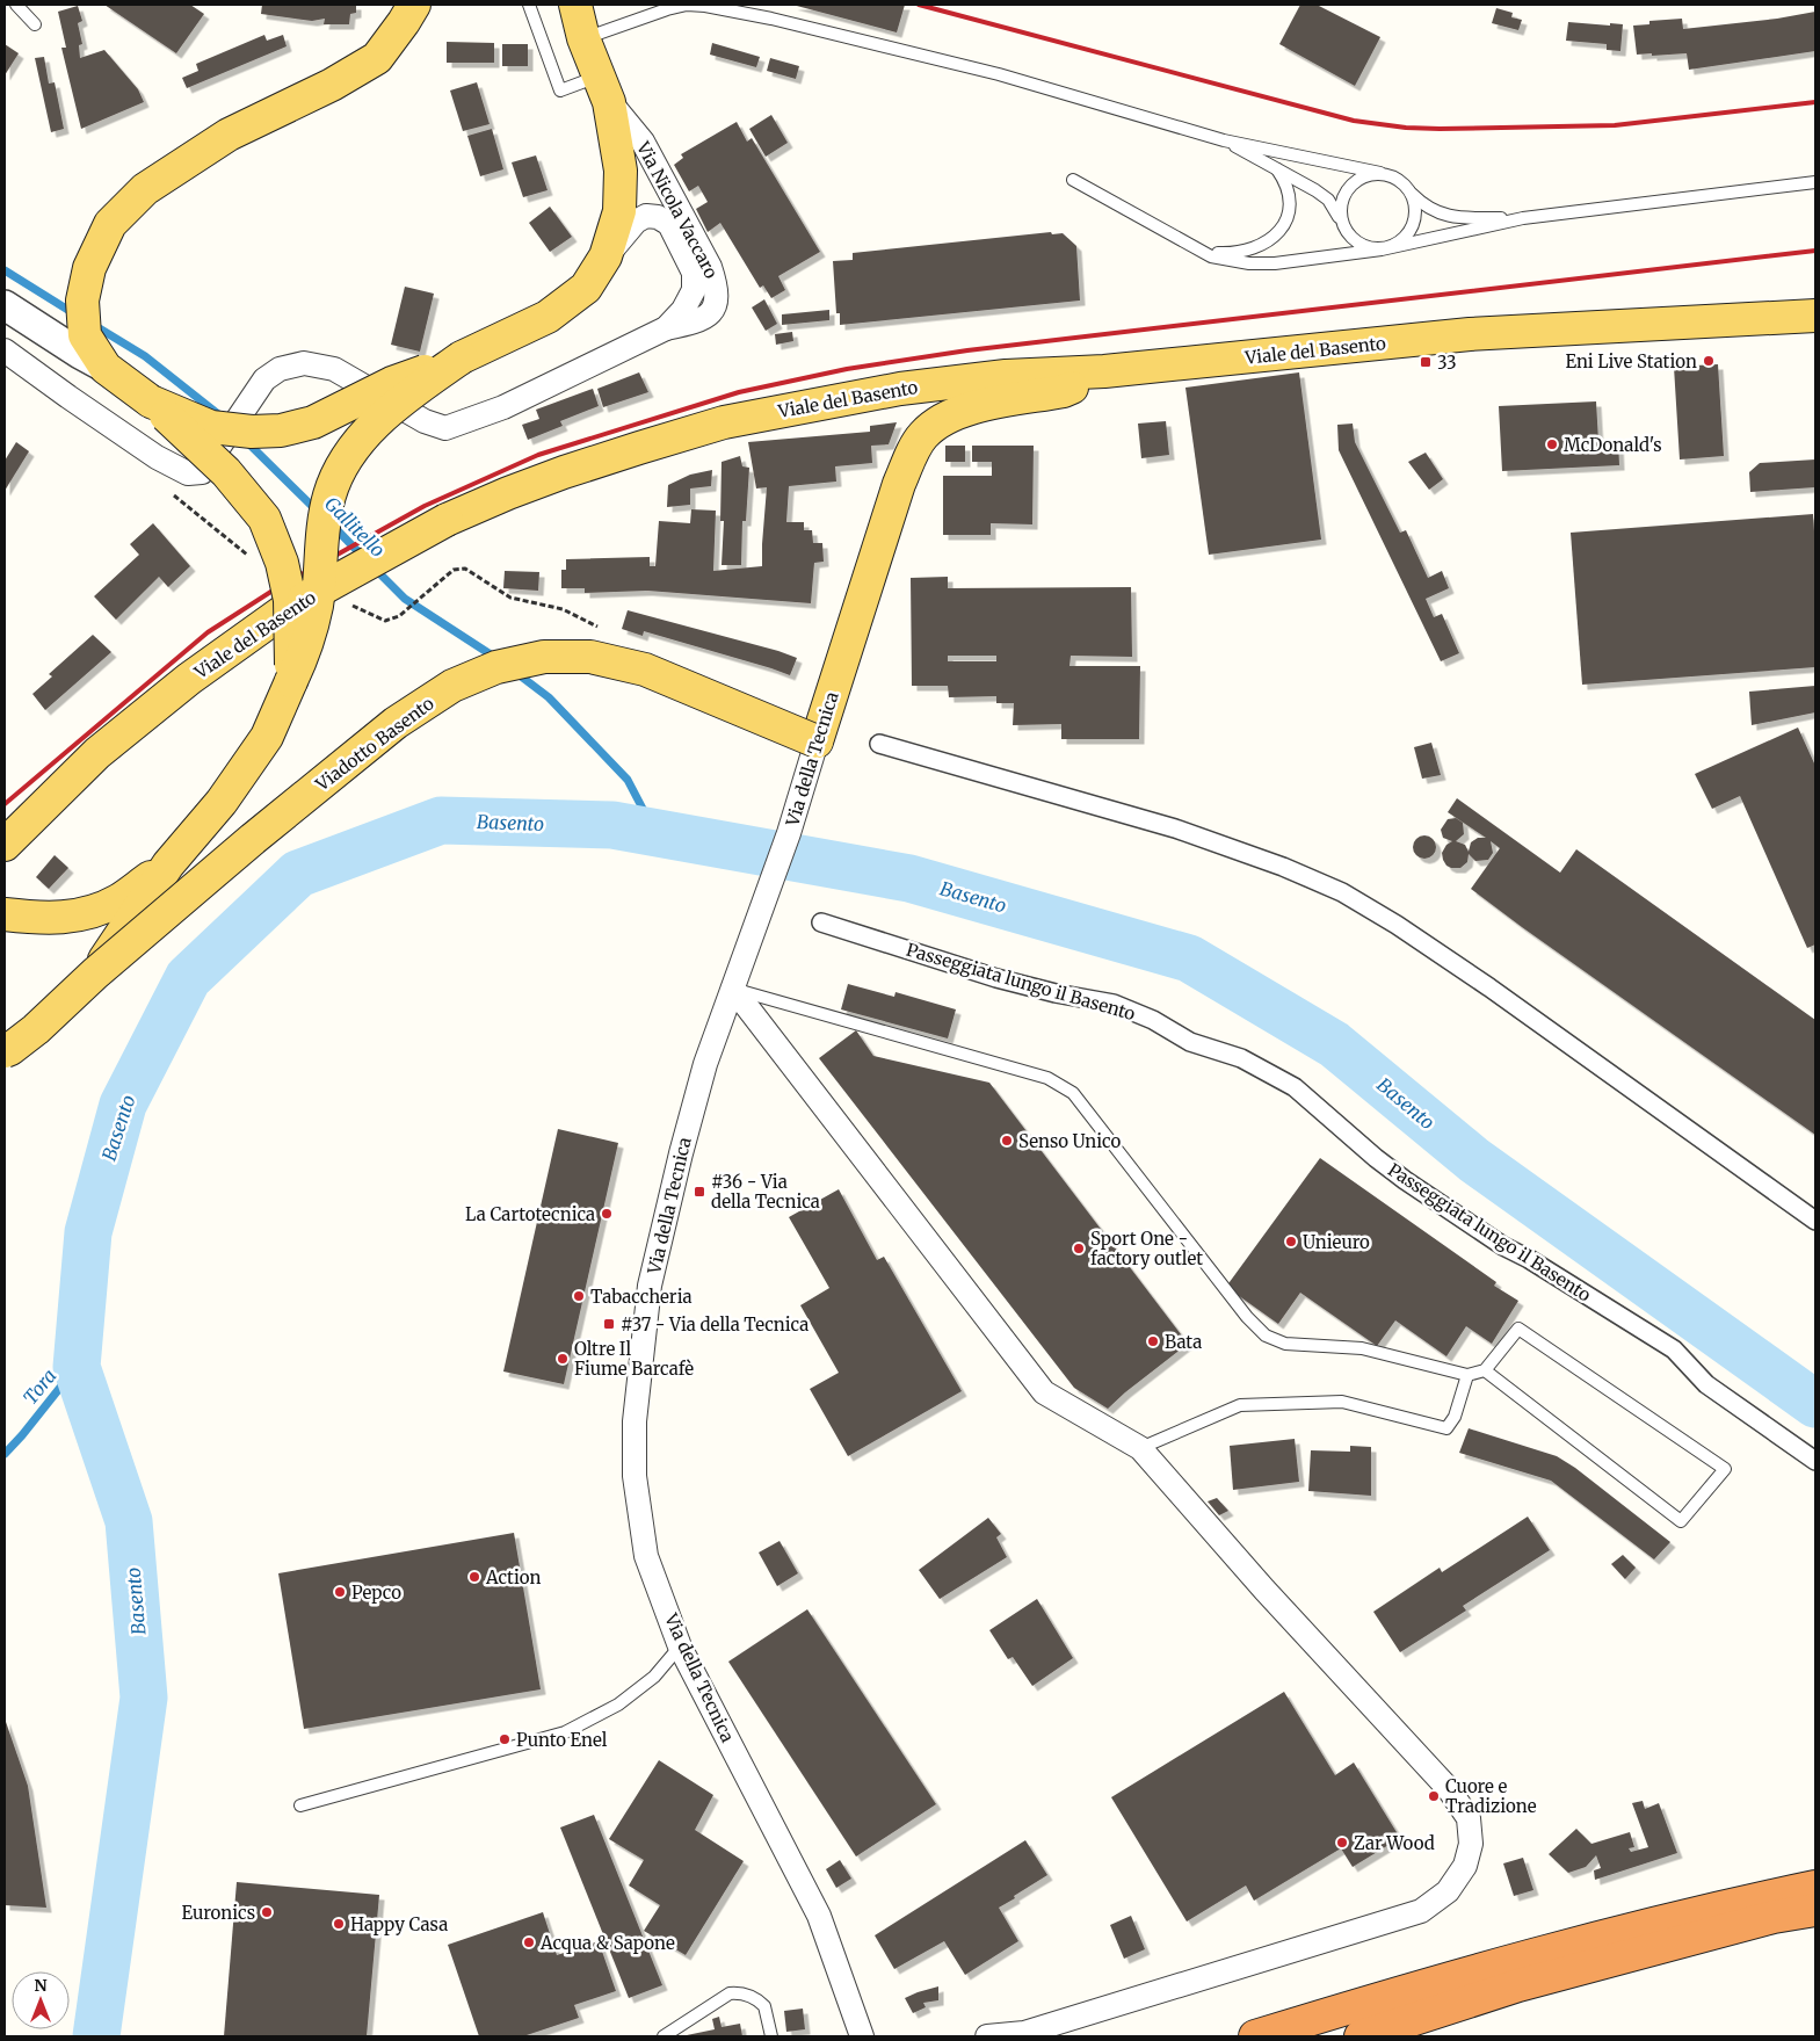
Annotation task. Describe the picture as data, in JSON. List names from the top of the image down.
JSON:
{
  "streets": {
    "main road": [
      "Via Nicola Vaccaro",
      "Viale del Basento",
      "Viadotto Basento",
      "Via della Tecnica"
    ],
    "street": ["Passeggiata lungo il Basento"]
  },
  "crossings": [
    ["Viale del Basento", "Via della Tecnica"],
    ["Viadotto Basento", "Via della Tecnica"]
  ],
  "water": ["Gallitello", "Basento", "Tora"],
  "places": {
    "other": [
      "Eni Live Station",
      "McDonald's",
      "Senso Unico",
      "La Cartotecnica",
      "Unieuro",
      "Sport One - factory outlet",
      "Tabaccheria",
      "Bata",
      "Oltre Il Fiume Barcafè",
      "Action",
      "Pepco",
      "Punto Enel",
      "Cuore e Tradizione",
      "Zar Wood",
      "Euronics",
      "Happy Casa",
      "Acqua & Sapone"
    ],
    "transit": ["33", "#36 - Via della Tecnica", "#37 - Via della Tecnica"]
  },
  "north": "top"
}
